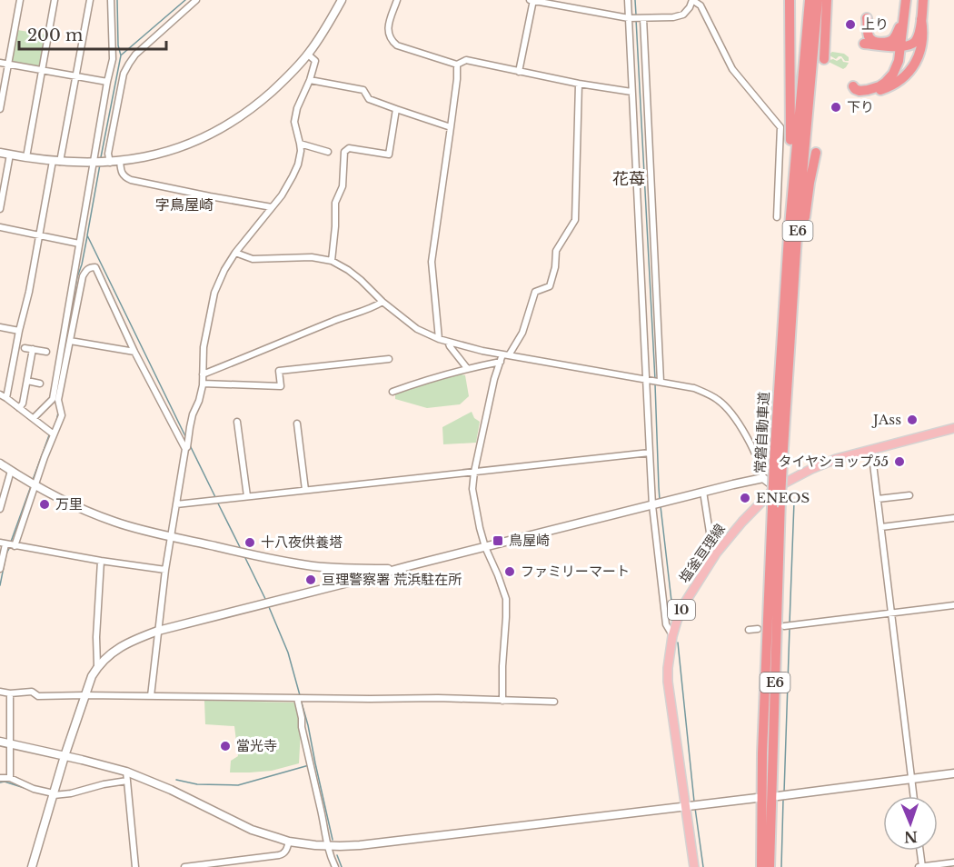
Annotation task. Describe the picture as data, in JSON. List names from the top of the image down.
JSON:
{
  "streets": {
    "highway": ["E6", "常磐自動車道"],
    "main road": ["塩釜亘理線", "10"]
  },
  "districts": ["花苺", "字鳥屋崎"],
  "places": {
    "other": [
      "上り",
      "下り",
      "JAss",
      "タイヤショップ55",
      "ENEOS",
      "万里",
      "十八夜供養塔",
      "ファミリーマート",
      "亘理警察署 荒浜駐在所",
      "當光寺"
    ],
    "transit": ["鳥屋崎"]
  },
  "scale_bar": "200 m",
  "north": "bottom"
}
